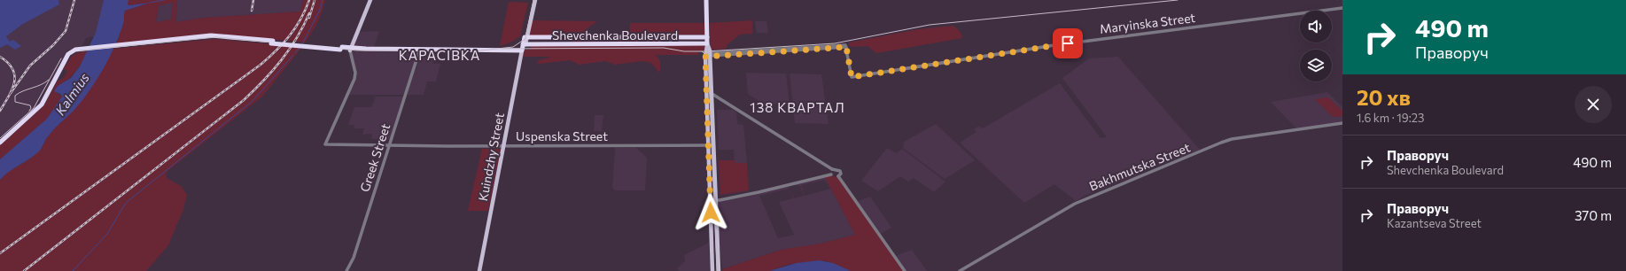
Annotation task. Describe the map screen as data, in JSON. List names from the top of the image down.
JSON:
{
  "streets": {
    "highway": ["Shevchenka Boulevard", "Kuindzhy Street"],
    "street": [
      "Maryinska Street",
      "Uspenska Street",
      "Greek Street",
      "Bakhmutska Street"
    ]
  },
  "crossings": [
    ["Shevchenka Boulevard", "Uspenska Street"],
    ["Shevchenka Boulevard", "Kuindzhy Street"],
    ["Shevchenka Boulevard", "Greek Street"],
    ["Uspenska Street", "Kuindzhy Street"],
    ["Uspenska Street", "Greek Street"]
  ],
  "districts": ["КАРАСІВКА", "138 КВАРТАЛ"],
  "water": ["Kalmius"],
  "page": {
    "turn": ["490 m", "Праворуч"],
    "heading": ["20 хв", "1.6 km · 19:23"],
    "list": [
      {
        "name": "Праворуч",
        "note": "Shevchenka Boulevard",
        "value": "490 m"
      },
      {
        "name": "Праворуч",
        "note": "Kazantseva Street",
        "value": "370 m"
      }
    ]
  }
}
